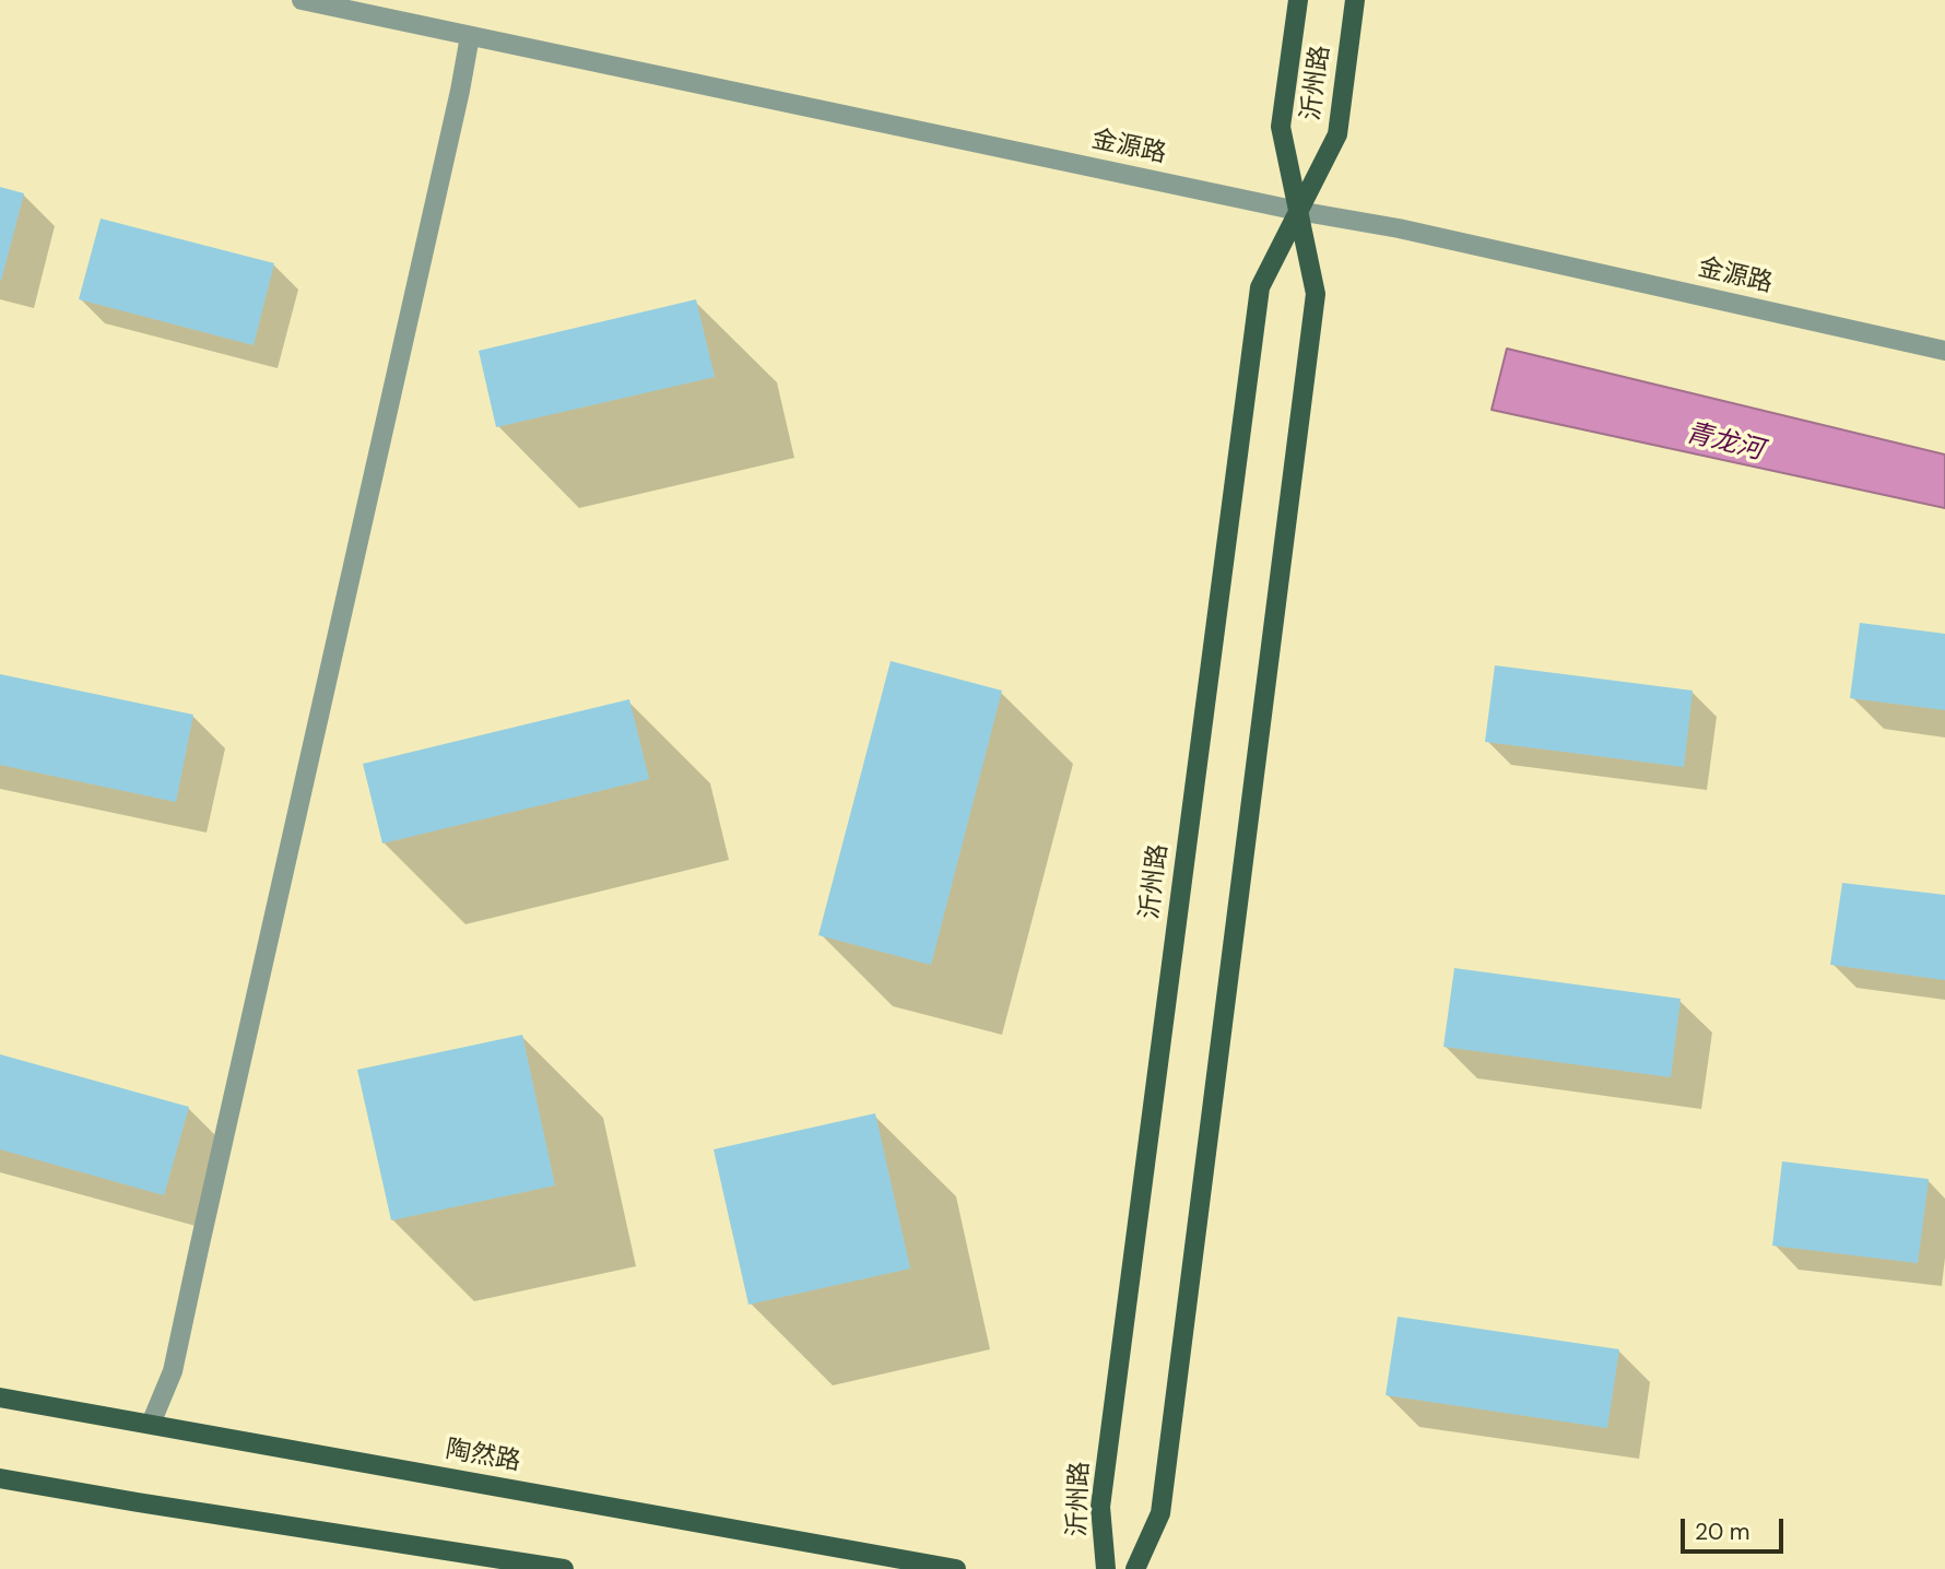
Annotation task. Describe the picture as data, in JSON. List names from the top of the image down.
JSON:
{
  "streets": {
    "main road": ["沂州路", "陶然路"],
    "street": ["金源路"]
  },
  "crossings": [
    ["沂州路", "金源路"]
  ],
  "water": ["青龙河"],
  "scale_bar": "20 m"
}
